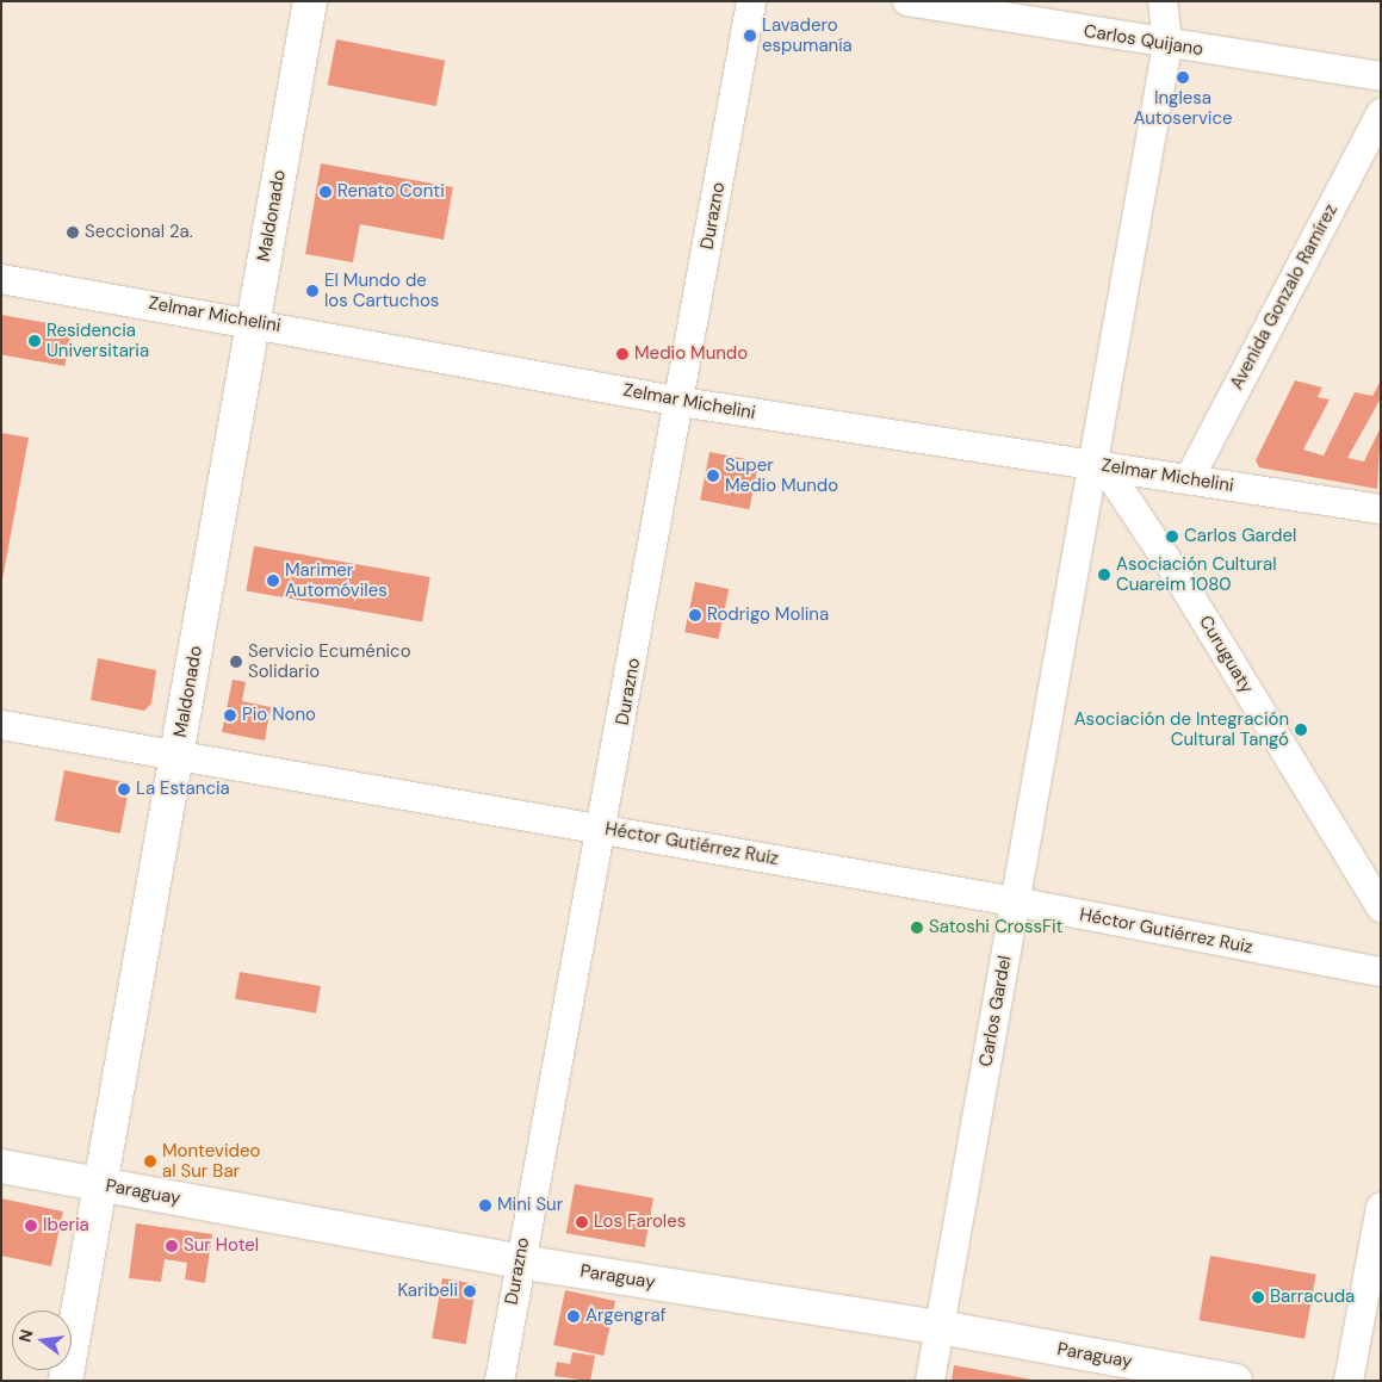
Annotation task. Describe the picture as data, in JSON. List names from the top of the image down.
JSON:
{
  "streets": {
    "street": [
      "Carlos Quijano",
      "Maldonado",
      "Durazno",
      "Avenida Gonzalo Ramírez",
      "Zelmar Michelini",
      "Curuguaty",
      "Héctor Gutiérrez Ruiz",
      "Carlos Gardel",
      "Paraguay"
    ]
  },
  "crossings": [
    ["Carlos Quijano", "Carlos Gardel"],
    ["Maldonado", "Zelmar Michelini"],
    ["Maldonado", "Héctor Gutiérrez Ruiz"],
    ["Maldonado", "Paraguay"],
    ["Durazno", "Zelmar Michelini"],
    ["Durazno", "Héctor Gutiérrez Ruiz"],
    ["Durazno", "Paraguay"],
    ["Avenida Gonzalo Ramírez", "Zelmar Michelini"],
    ["Zelmar Michelini", "Curuguaty"],
    ["Zelmar Michelini", "Carlos Gardel"],
    ["Curuguaty", "Carlos Gardel"],
    ["Héctor Gutiérrez Ruiz", "Carlos Gardel"],
    ["Carlos Gardel", "Paraguay"]
  ],
  "places": [
    "Lavadero espumanía",
    "Inglesa Autoservice",
    "Renato Conti",
    "Seccional 2a.",
    "El Mundo de los Cartuchos",
    "Residencia Universitaria",
    "Medio Mundo",
    "Super Medio Mundo",
    "Carlos Gardel",
    "Asociación Cultural Cuareim 1080",
    "Marimer Automóviles",
    "Rodrigo Molina",
    "Servicio Ecuménico Solidario",
    "Pio Nono",
    "Asociación de Integración Cultural Tangó",
    "La Estancia",
    "Satoshi CrossFit",
    "Montevideo al Sur Bar",
    "Mini Sur",
    "Los Faroles",
    "Iberia",
    "Sur Hotel",
    "Karibeli",
    "Barracuda",
    "Argengraf"
  ],
  "north": "left"
}
